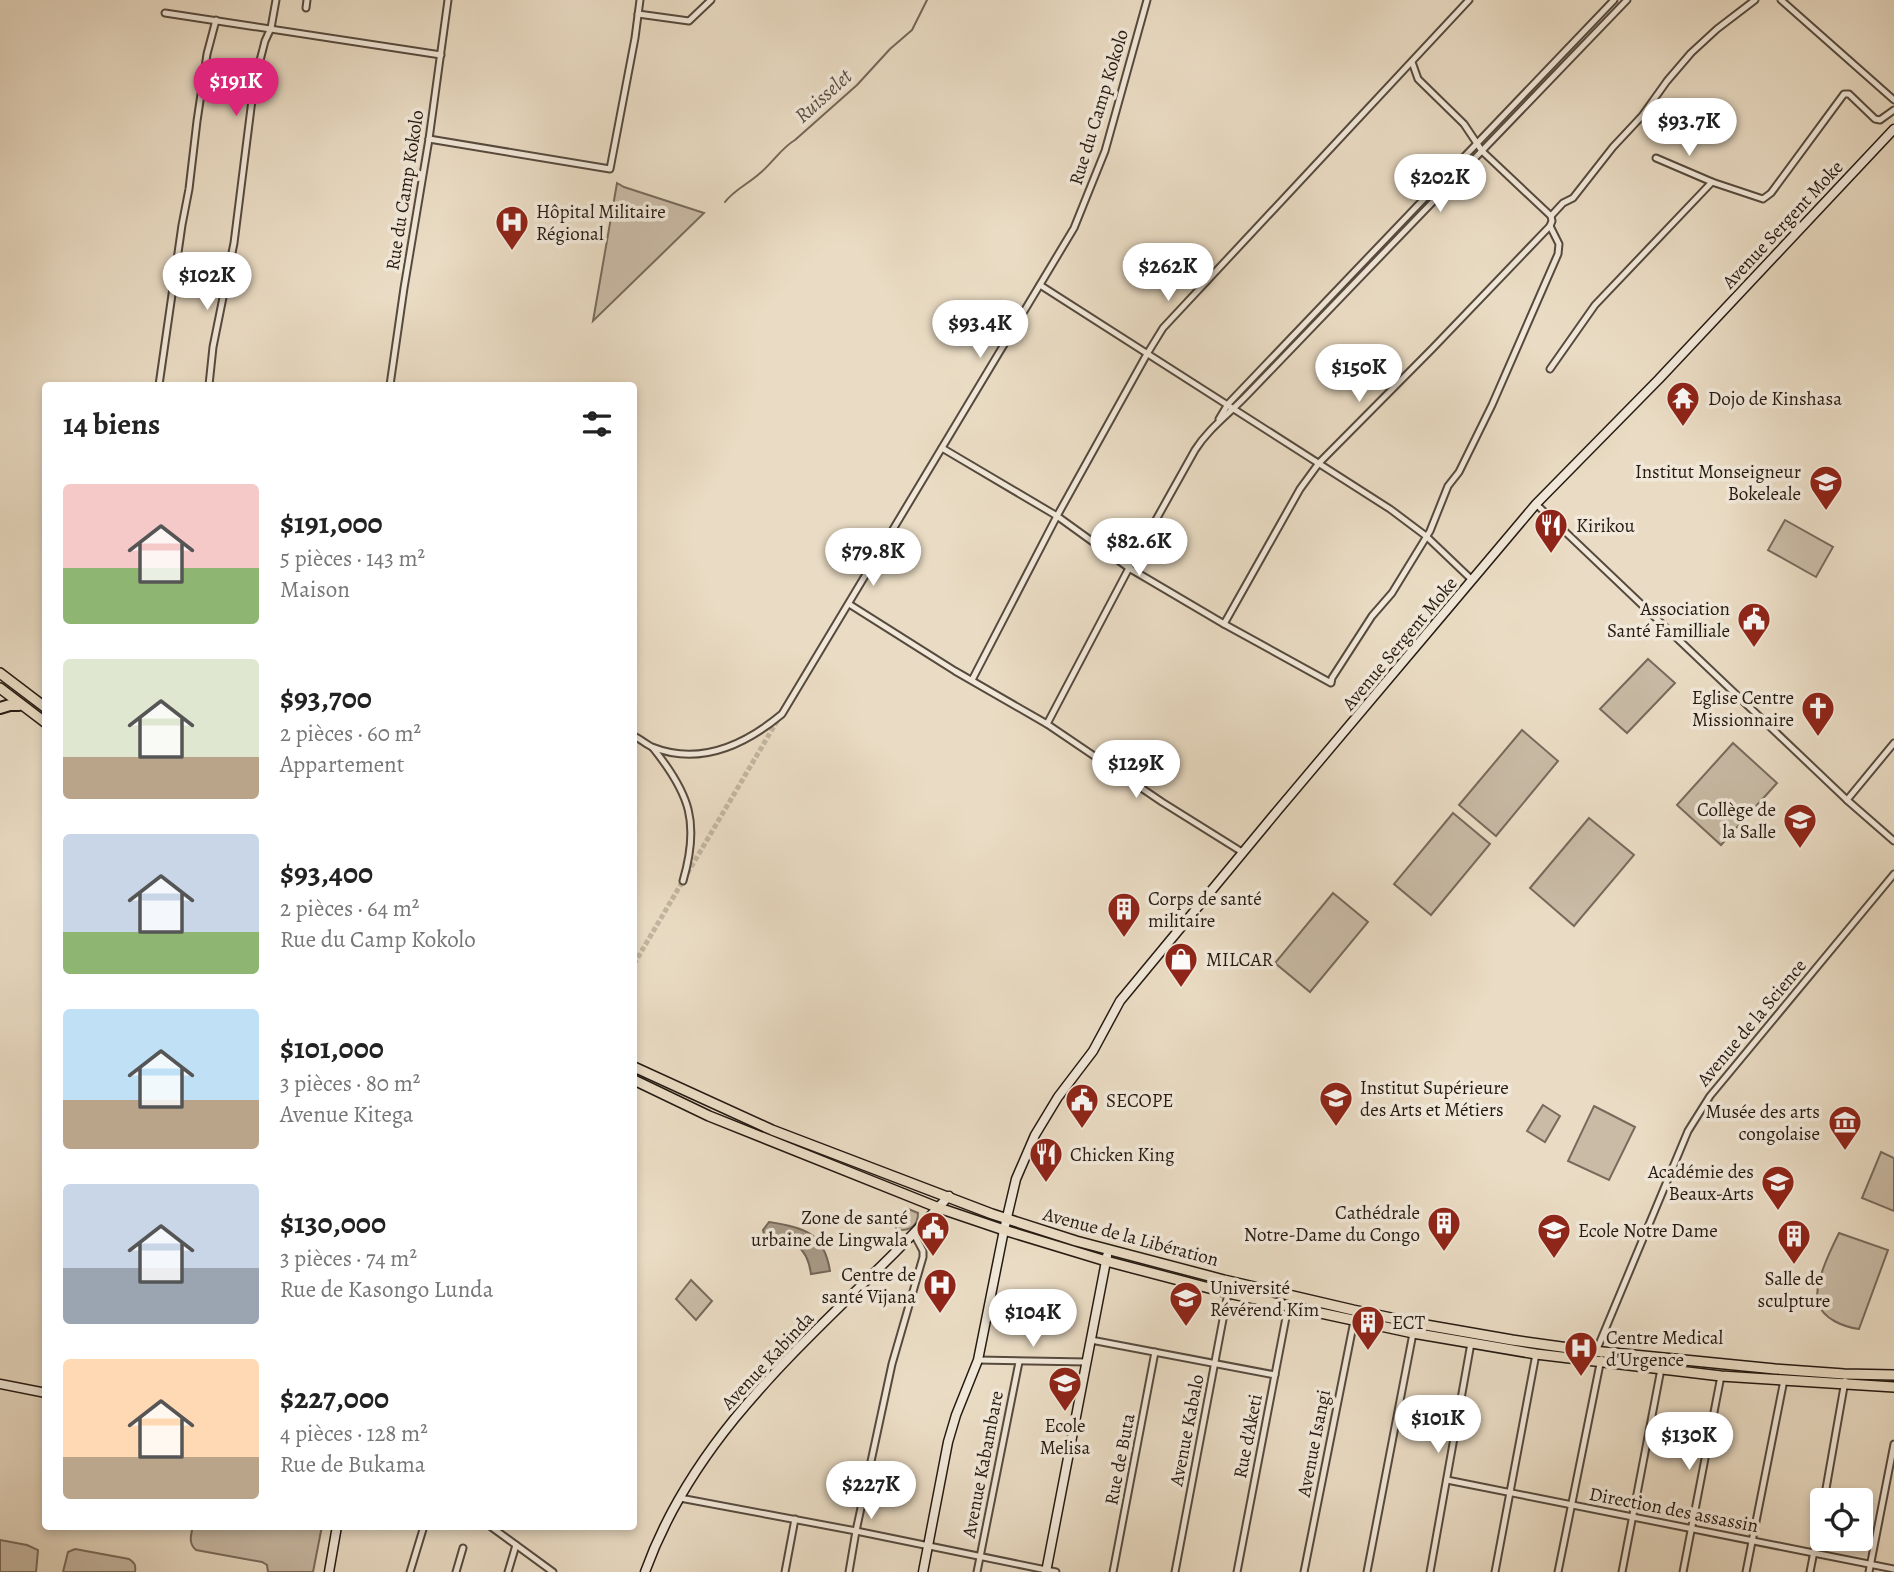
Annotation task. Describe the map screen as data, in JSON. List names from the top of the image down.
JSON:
{
  "streets": {
    "main road": ["Avenue Sergent Moke", "Avenue de la Libération", "Avenue Kabinda"],
    "street": [
      "Rue du Camp Kokolo",
      "Avenue de la Science",
      "Avenue Kabalo",
      "Rue d'Aketi",
      "Avenue Isangi",
      "Rue de Buta",
      "Avenue Kabambare",
      "Direction des assassin"
    ]
  },
  "crossings": [
    ["Avenue Sergent Moke", "Avenue de la Libération"],
    ["Avenue de la Science", "Avenue de la Libération"],
    ["Avenue de la Science", "Direction des assassin"],
    ["Avenue de la Libération", "Avenue Kabinda"],
    ["Avenue de la Libération", "Avenue Kabalo"],
    ["Avenue de la Libération", "Rue d'Aketi"],
    ["Avenue de la Libération", "Avenue Isangi"]
  ],
  "water": ["Ruisselet"],
  "places": {
    "hospital": ["Hôpital Militaire Régional", "Centre de santé Vijana", "Centre Medical d'Urgence"],
    "temple": ["Dojo de Kinshasa"],
    "school or university": [
      "Institut Monseigneur Bokeleale",
      "Collège de la Salle",
      "Institut Supérieure des Arts et Métiers",
      "Académie des Beaux-Arts",
      "Ecole Notre Dame",
      "Université Révérend Kim",
      "Ecole Melisa"
    ],
    "restaurant": ["Kirikou", "Chicken King"],
    "public building": ["Association Santé Familliale", "SECOPE", "Zone de santé urbaine de Lingwala"],
    "church": ["Eglise Centre Missionnaire"],
    "building": [
      "Corps de santé militaire",
      "Cathédrale Notre-Dame du Congo",
      "Salle de sculpture",
      "ECT"
    ],
    "shop": ["MILCAR"],
    "museum": ["Musée des arts congolaise"]
  },
  "page": {
    "price": [
      "$191K",
      "$93.7K",
      "$202K",
      "$262K",
      "$102K",
      "$93.4K",
      "$150K",
      "$82.6K",
      "$79.8K",
      "$129K",
      "$104K",
      "$101K",
      "$130K",
      "$227K"
    ],
    "heading": "14 biens",
    "list": [
      {
        "name": "$191,000",
        "note": "5 pièces · 143 m² · Maison"
      },
      {
        "name": "$93,700",
        "note": "2 pièces · 60 m² · Appartement"
      },
      {
        "name": "$93,400",
        "note": "2 pièces · 64 m² · Rue du Camp Kokolo"
      },
      {
        "name": "$101,000",
        "note": "3 pièces · 80 m² · Avenue Kitega"
      },
      {
        "name": "$130,000",
        "note": "3 pièces · 74 m² · Rue de Kasongo Lunda"
      },
      {
        "name": "$227,000",
        "note": "4 pièces · 128 m² · Rue de Bukama"
      }
    ]
  }
}
